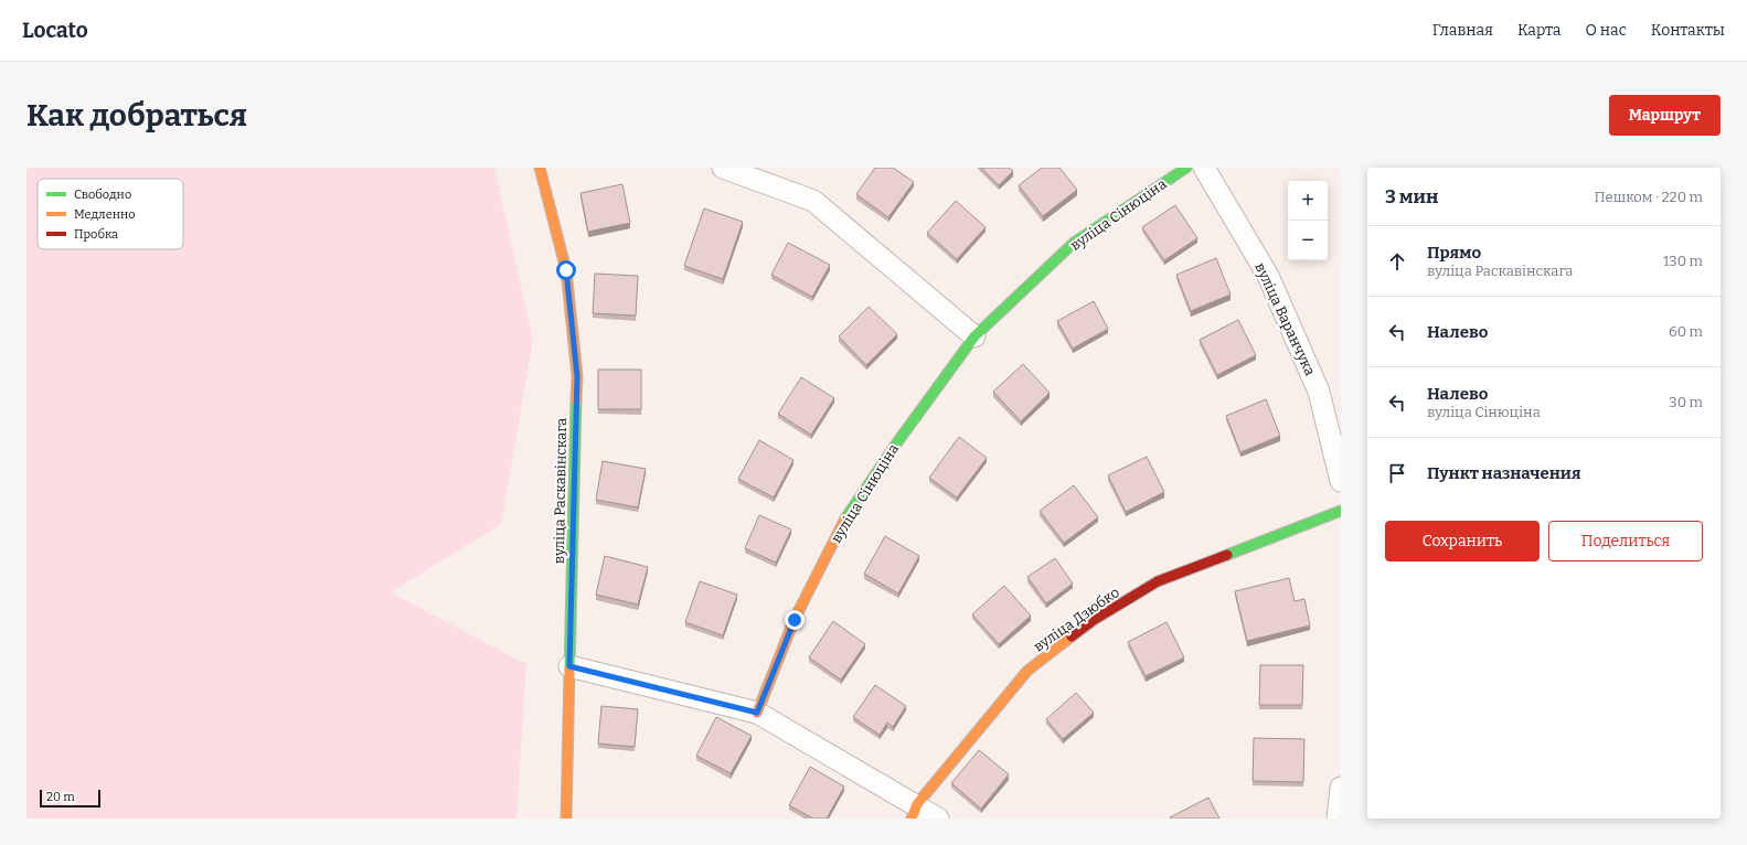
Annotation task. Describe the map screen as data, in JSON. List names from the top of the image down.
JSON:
{
  "streets": {
    "street": [
      "вуліца Сінюціна",
      "вуліца Варанчука",
      "вуліца Раскавінскага",
      "вуліца Дзюбко"
    ]
  },
  "legend": ["Свободно", "Медленно", "Пробка"],
  "scale_bar": "20 m",
  "page": {
    "header": "Locato",
    "nav": [
      "Главная",
      "Карта",
      "О нас",
      "Контакты"
    ],
    "buttons": [
      "Маршрут",
      ["Сохранить", "Поделиться"]
    ],
    "title": "Как добраться",
    "heading": ["3 мин", "Пешком · 220 m"],
    "map_buttons": ["+", "−"],
    "list": [
      ["Прямо", "вуліца Раскавінскага", "130 m"],
      ["Налево", "60 m"],
      ["Налево", "вуліца Сінюціна", "30 m"],
      "Пункт назначения"
    ],
    "scale": "20 m"
  }
}
